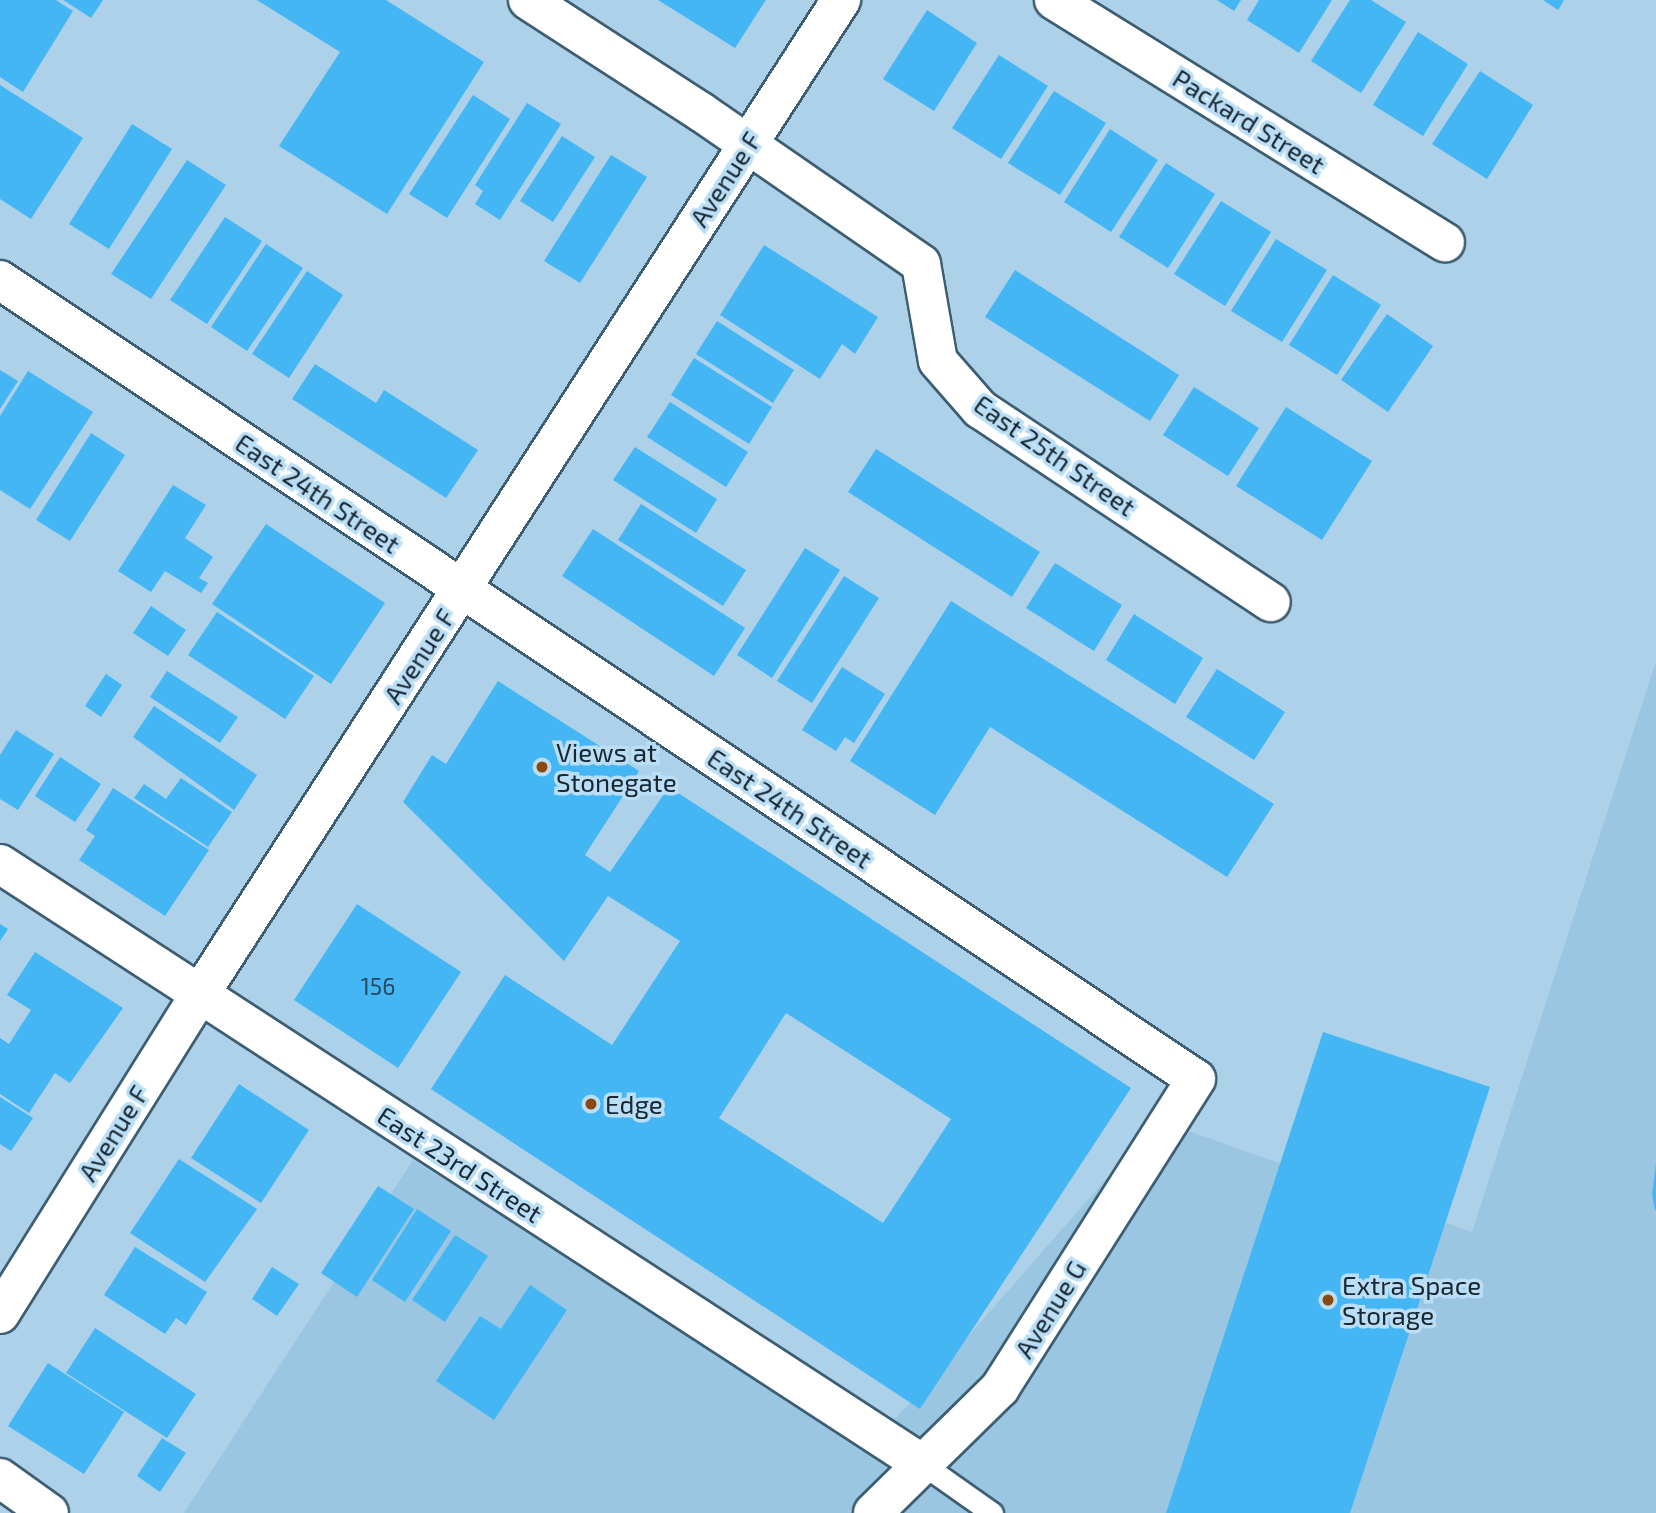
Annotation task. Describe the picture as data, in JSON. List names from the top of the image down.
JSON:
{
  "streets": {
    "street": [
      "Packard Street",
      "Avenue F",
      "East 25th Street",
      "East 24th Street",
      "East 23rd Street",
      "Avenue G"
    ]
  },
  "crossings": [
    ["Avenue F", "East 25th Street"],
    ["Avenue F", "East 24th Street"],
    ["Avenue F", "East 23rd Street"],
    ["East 24th Street", "Avenue G"],
    ["East 23rd Street", "Avenue G"]
  ],
  "places": ["Views at Stonegate", "Edge", "Extra Space Storage"],
  "house_numbers": ["156"]
}
